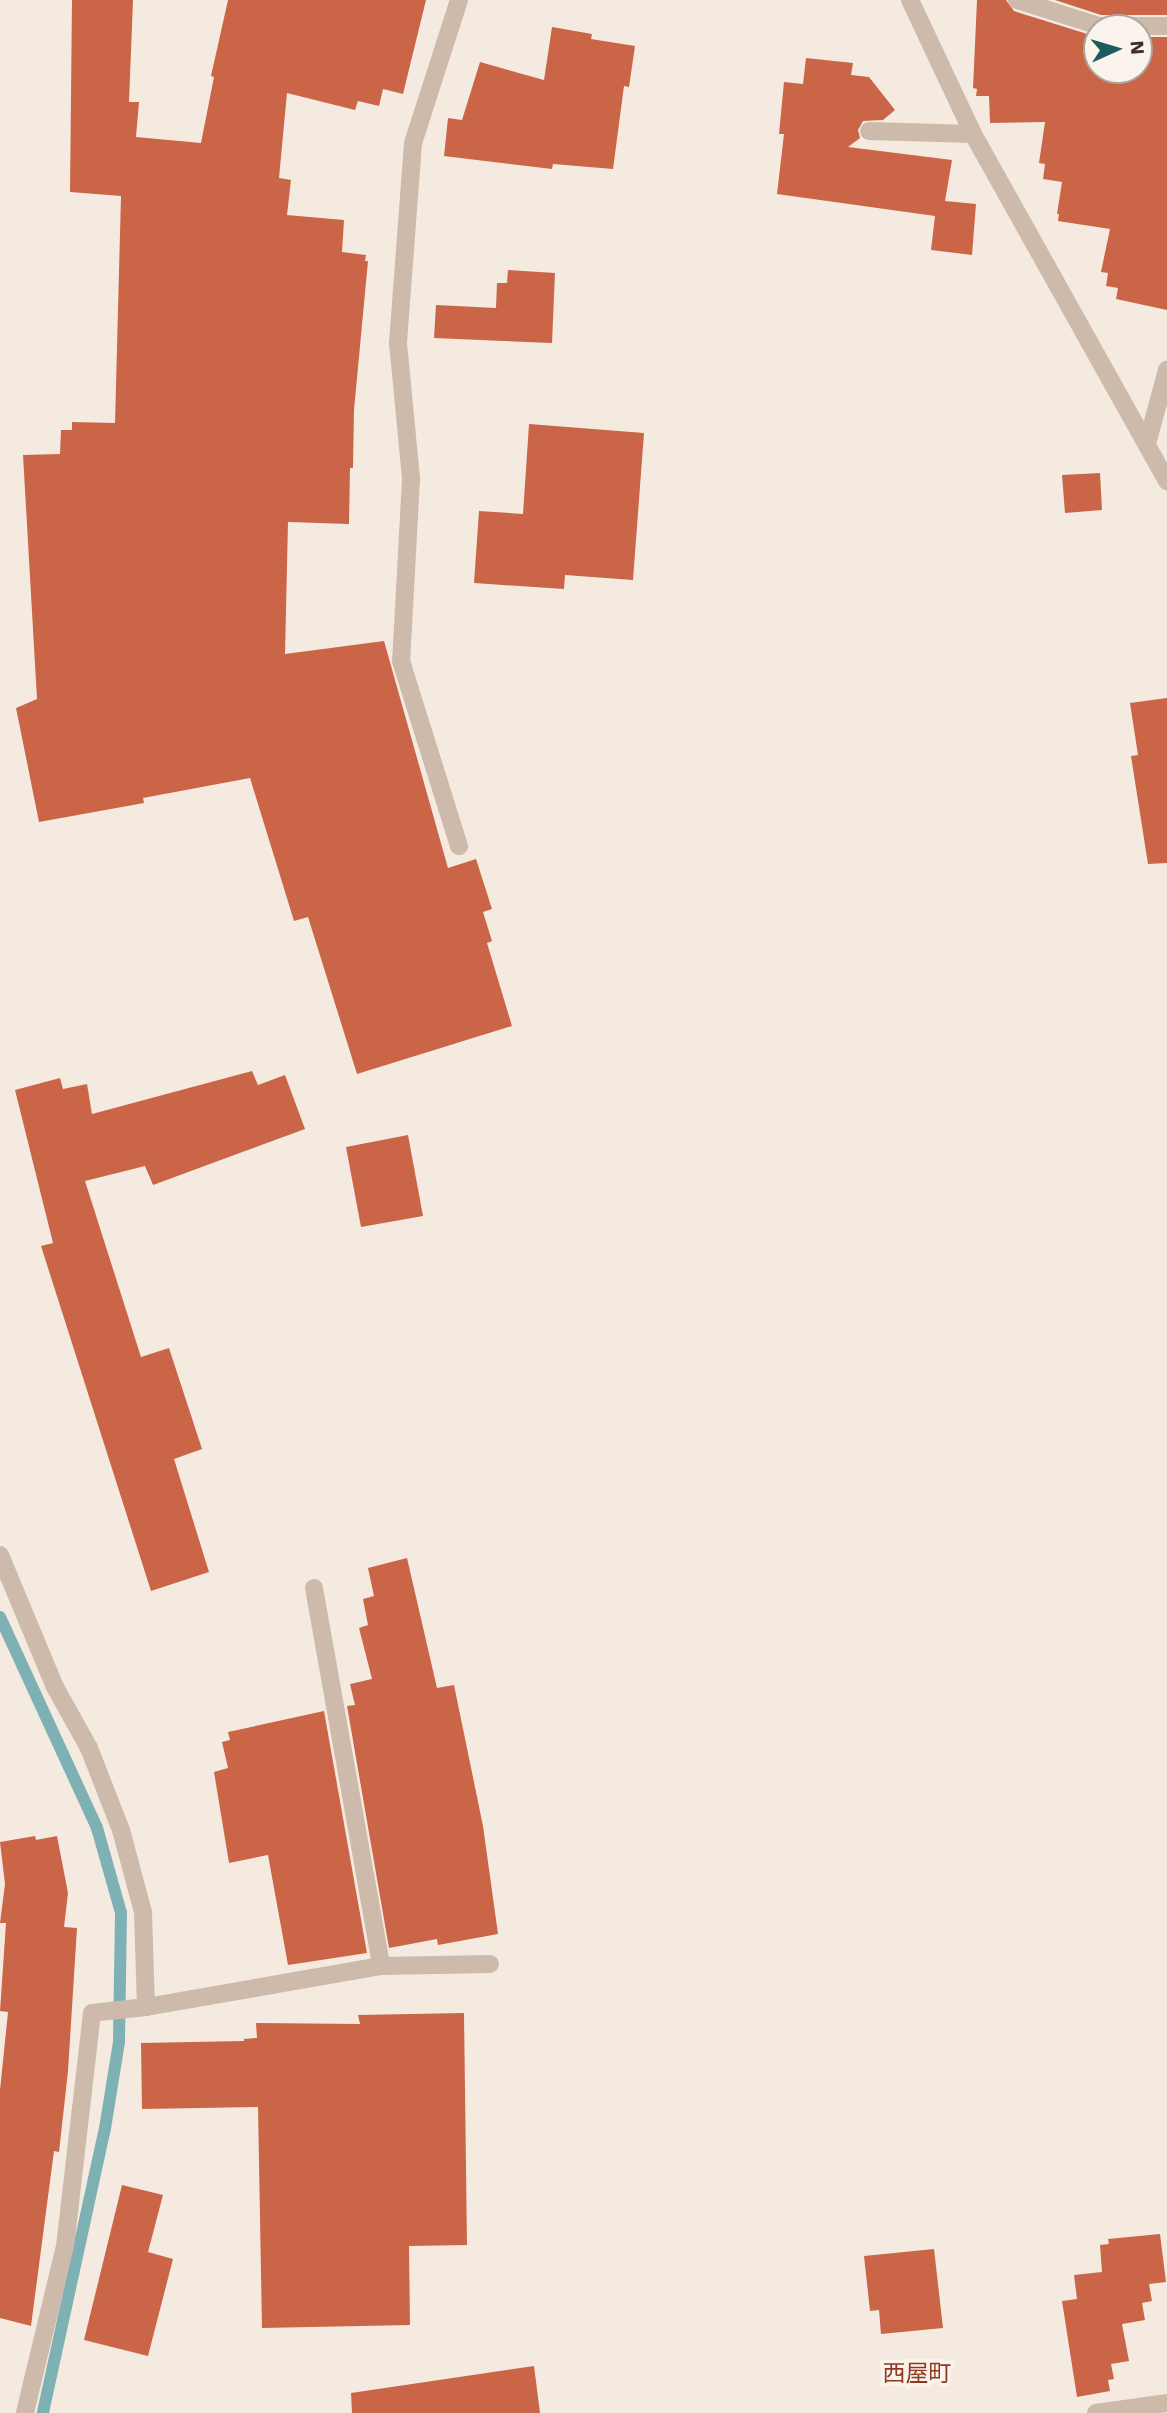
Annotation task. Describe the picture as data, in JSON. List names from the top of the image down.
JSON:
{
  "districts": ["西屋町"],
  "north": "right"
}
